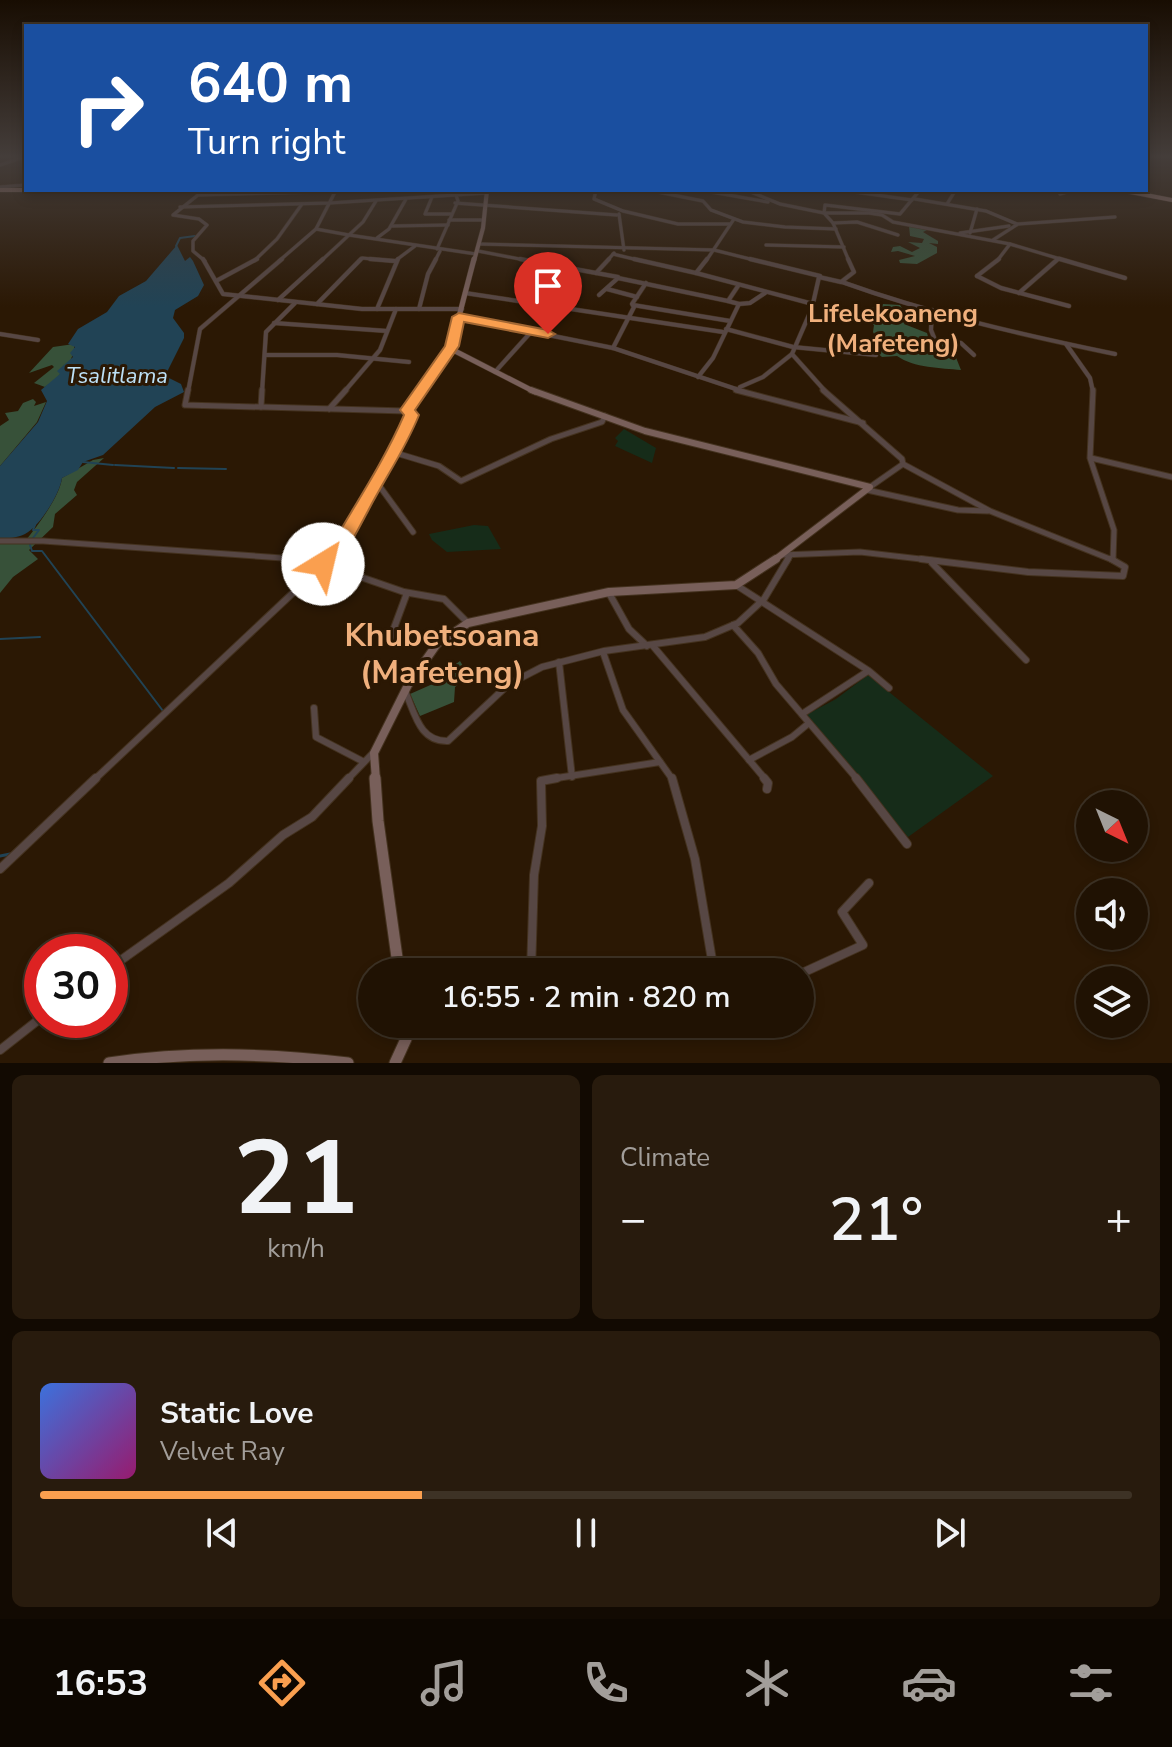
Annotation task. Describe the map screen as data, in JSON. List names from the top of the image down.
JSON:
{
  "districts": ["Lifelekoaneng (Mafeteng)", "Khubetsoana (Mafeteng)"],
  "water": ["Tsalitlama"],
  "north": "bottom right",
  "page": {
    "turn": ["640 m", "Turn right"],
    "limit": "30",
    "trip": "16:55 · 2 min · 820 m",
    "tile": [
      ["21", "km/h"],
      "Climate"
    ],
    "heat": ["−", "21°", "+"],
    "song": ["Static Love", "Velvet Ray"],
    "tabs": "16:53"
  }
}
